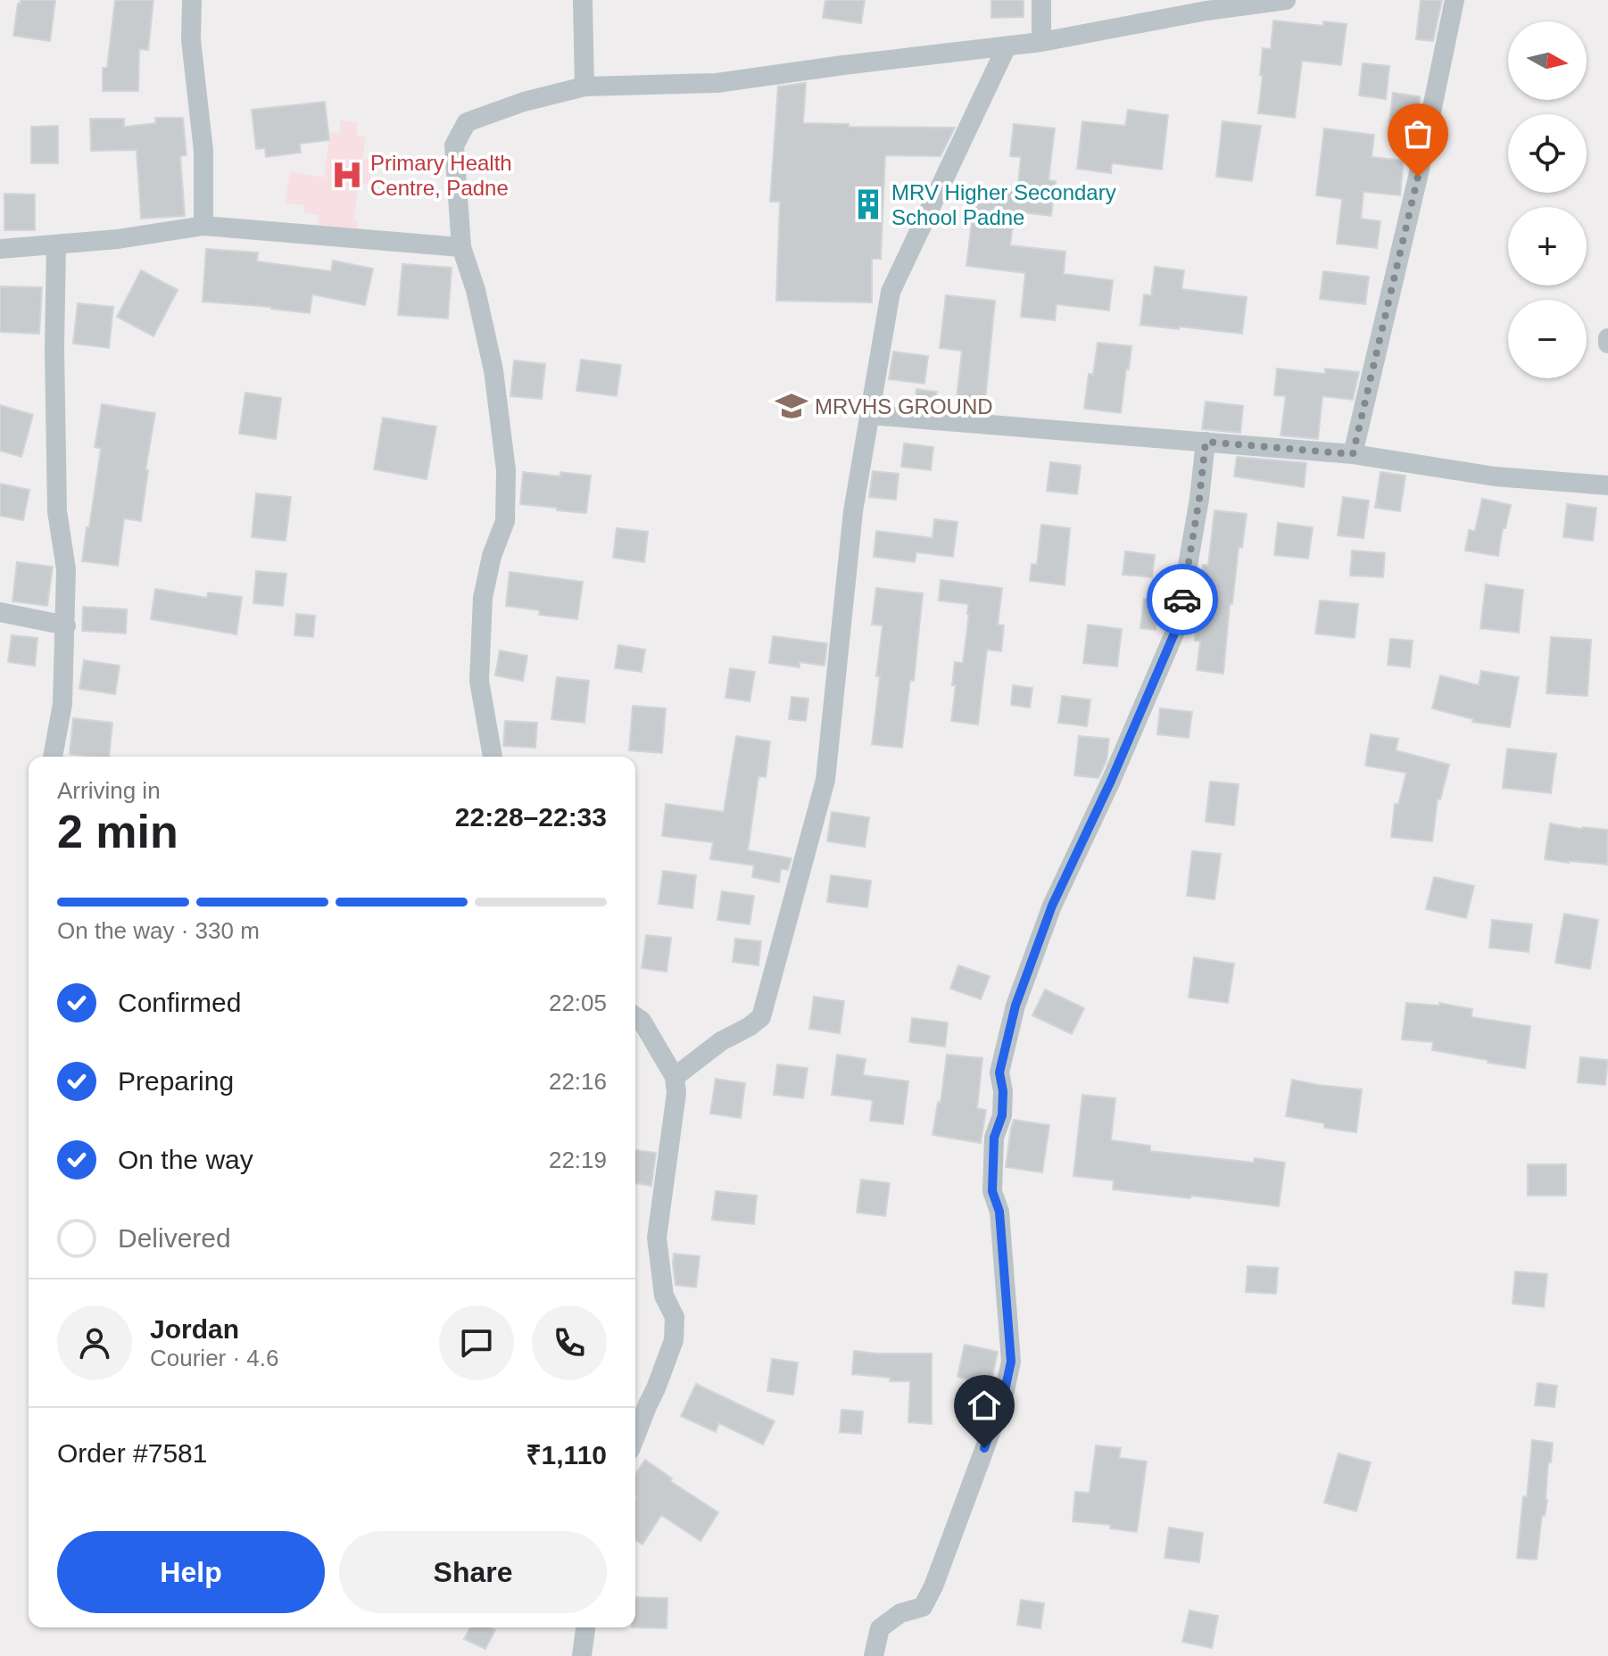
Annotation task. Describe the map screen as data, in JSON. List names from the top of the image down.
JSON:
{
  "places": {
    "hospital": ["Primary Health Centre, Padne"],
    "building": ["MRV Higher Secondary School Padne"],
    "school or university": ["MRVHS GROUND"]
  },
  "north": "right",
  "page": {
    "map_buttons": ["+", "−"],
    "heading": ["2 min", "Arriving in", "22:28–22:33"],
    "panel": [
      "Jordan",
      "Courier · 4.6",
      "Order #7581",
      "₹1,110"
    ],
    "bar": "On the way · 330 m",
    "list": [
      ["Confirmed", "22:05"],
      ["Preparing", "22:16"],
      ["On the way", "22:19"],
      "Delivered"
    ],
    "buttons": ["Help", "Share"]
  }
}
